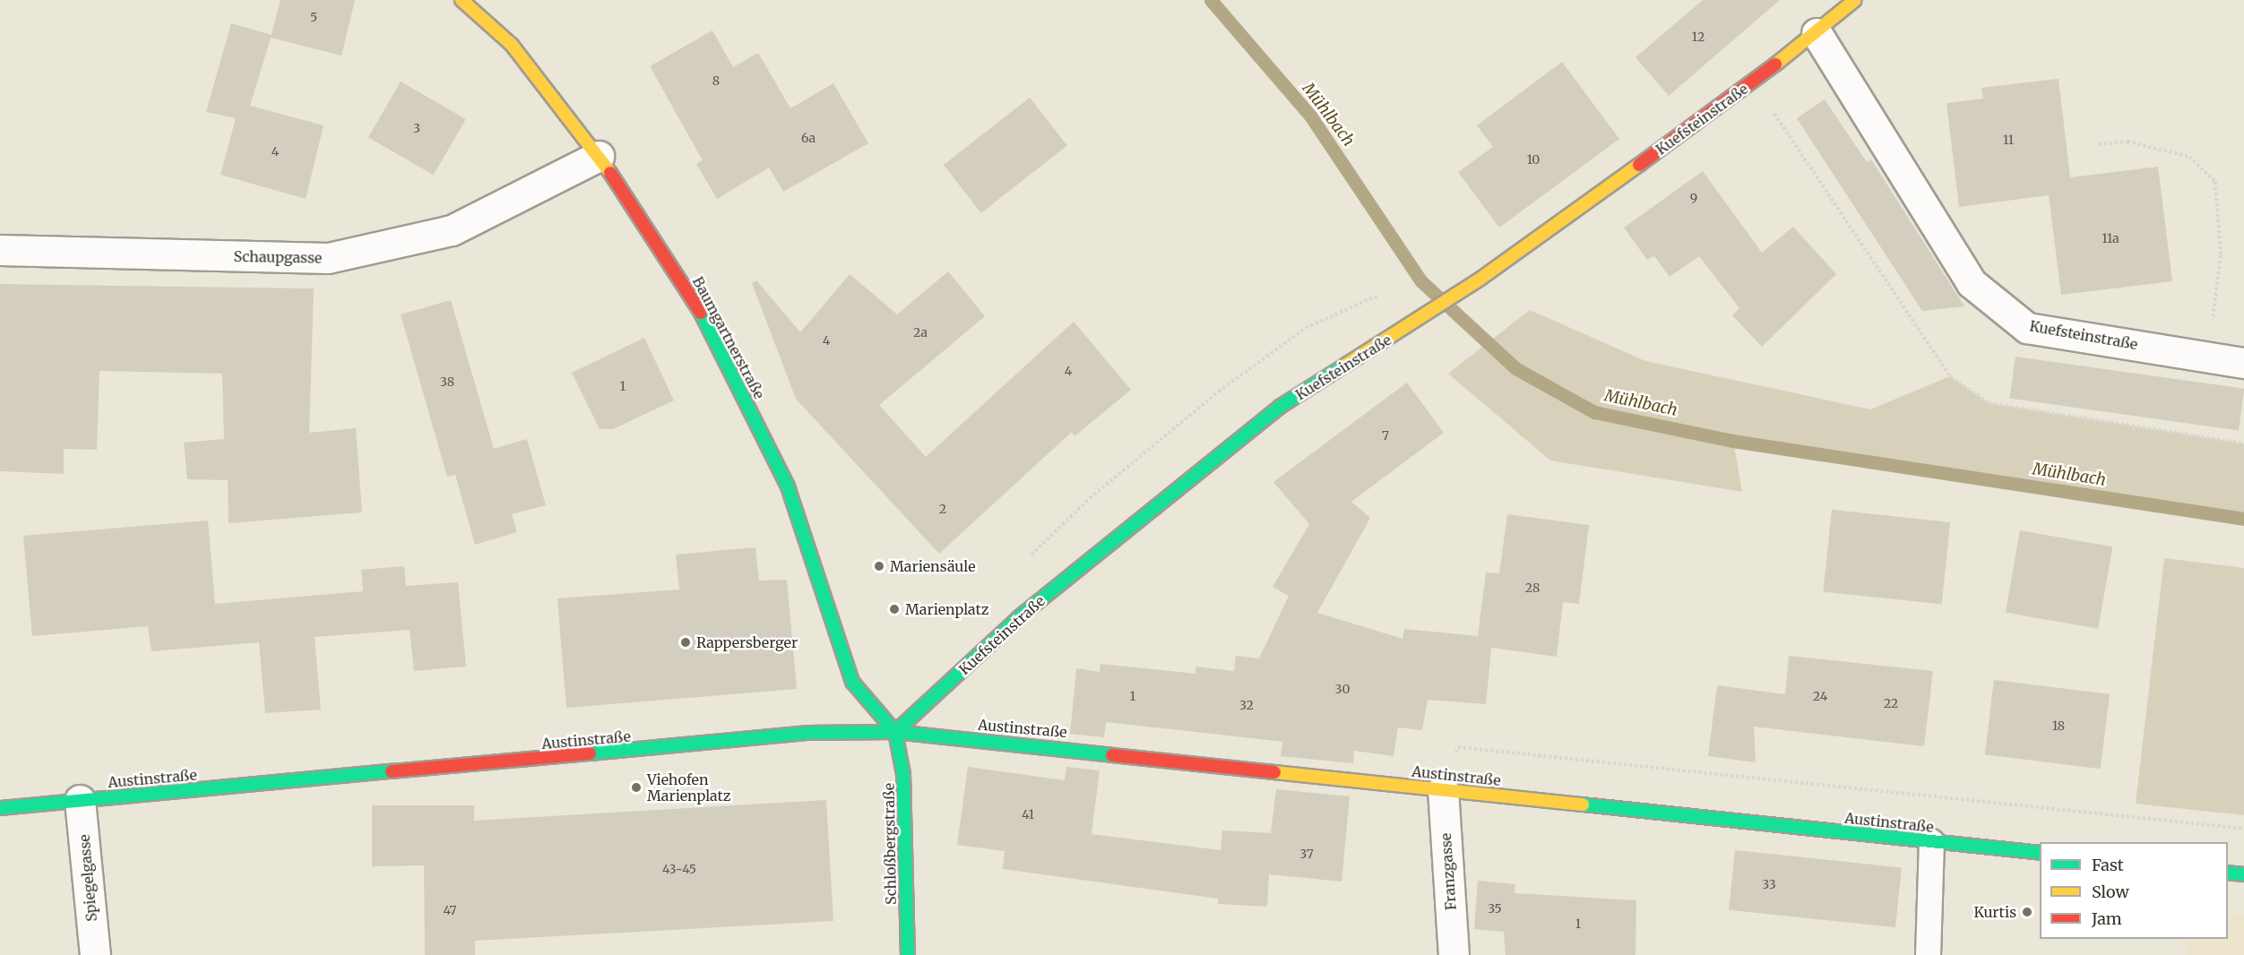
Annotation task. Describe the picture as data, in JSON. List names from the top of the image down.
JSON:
{
  "streets": {
    "street": [
      "Kuefsteinstraße",
      "Schaupgasse",
      "Baumgartnerstraße",
      "Austinstraße",
      "Schloßbergstraße",
      "Franzgasse",
      "Spiegelgasse"
    ]
  },
  "crossings": [
    ["Kuefsteinstraße", "Baumgartnerstraße"],
    ["Kuefsteinstraße", "Austinstraße"],
    ["Kuefsteinstraße", "Schloßbergstraße"],
    ["Schaupgasse", "Baumgartnerstraße"],
    ["Baumgartnerstraße", "Austinstraße"],
    ["Baumgartnerstraße", "Schloßbergstraße"],
    ["Austinstraße", "Schloßbergstraße"],
    ["Austinstraße", "Franzgasse"],
    ["Austinstraße", "Spiegelgasse"]
  ],
  "water": ["Mühlbach"],
  "places": [
    "Mariensäule",
    "Marienplatz",
    "Rappersberger",
    "Viehofen Marienplatz",
    "Kurtis"
  ],
  "house_numbers": [
    "5",
    "12",
    "8",
    "3",
    "6a",
    "11",
    "4",
    "10",
    "9",
    "11a",
    "2a",
    "4",
    "4",
    "38",
    "1",
    "7",
    "2",
    "28",
    "30",
    "1",
    "24",
    "22",
    "32",
    "18",
    "41",
    "37",
    "43-45",
    "33",
    "35",
    "47",
    "1"
  ],
  "legend": ["Fast", "Slow", "Jam"]
}
